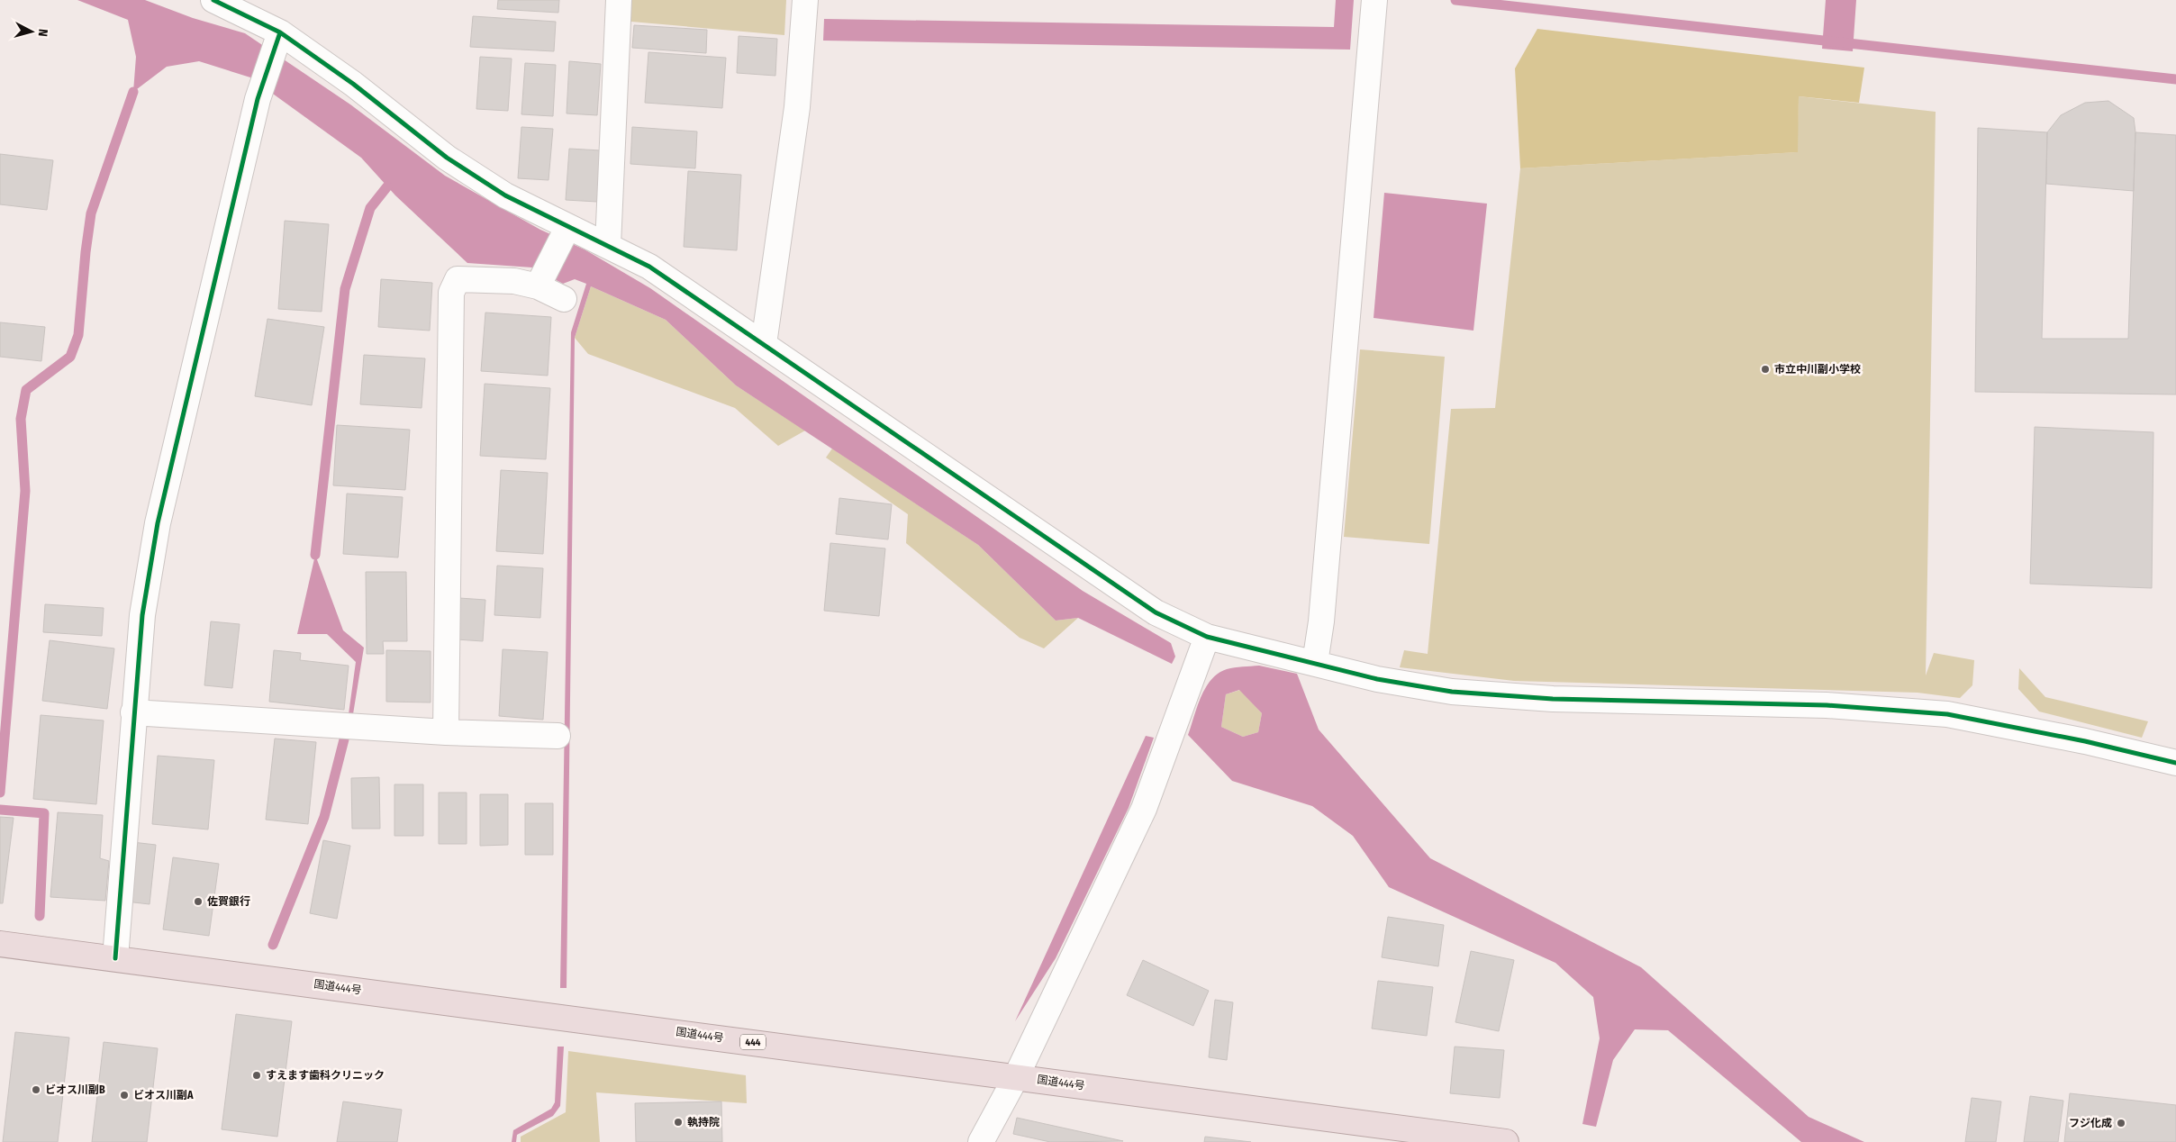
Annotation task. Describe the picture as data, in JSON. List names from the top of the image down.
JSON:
{
  "streets": {
    "highway": ["国道444号", "444"]
  },
  "places": [
    "市立中川副小学校",
    "佐賀銀行",
    "すえます歯科クリニック",
    "ビオス川副B",
    "ビオス川副A",
    "執持院",
    "フジ化成"
  ],
  "north": "right"
}
